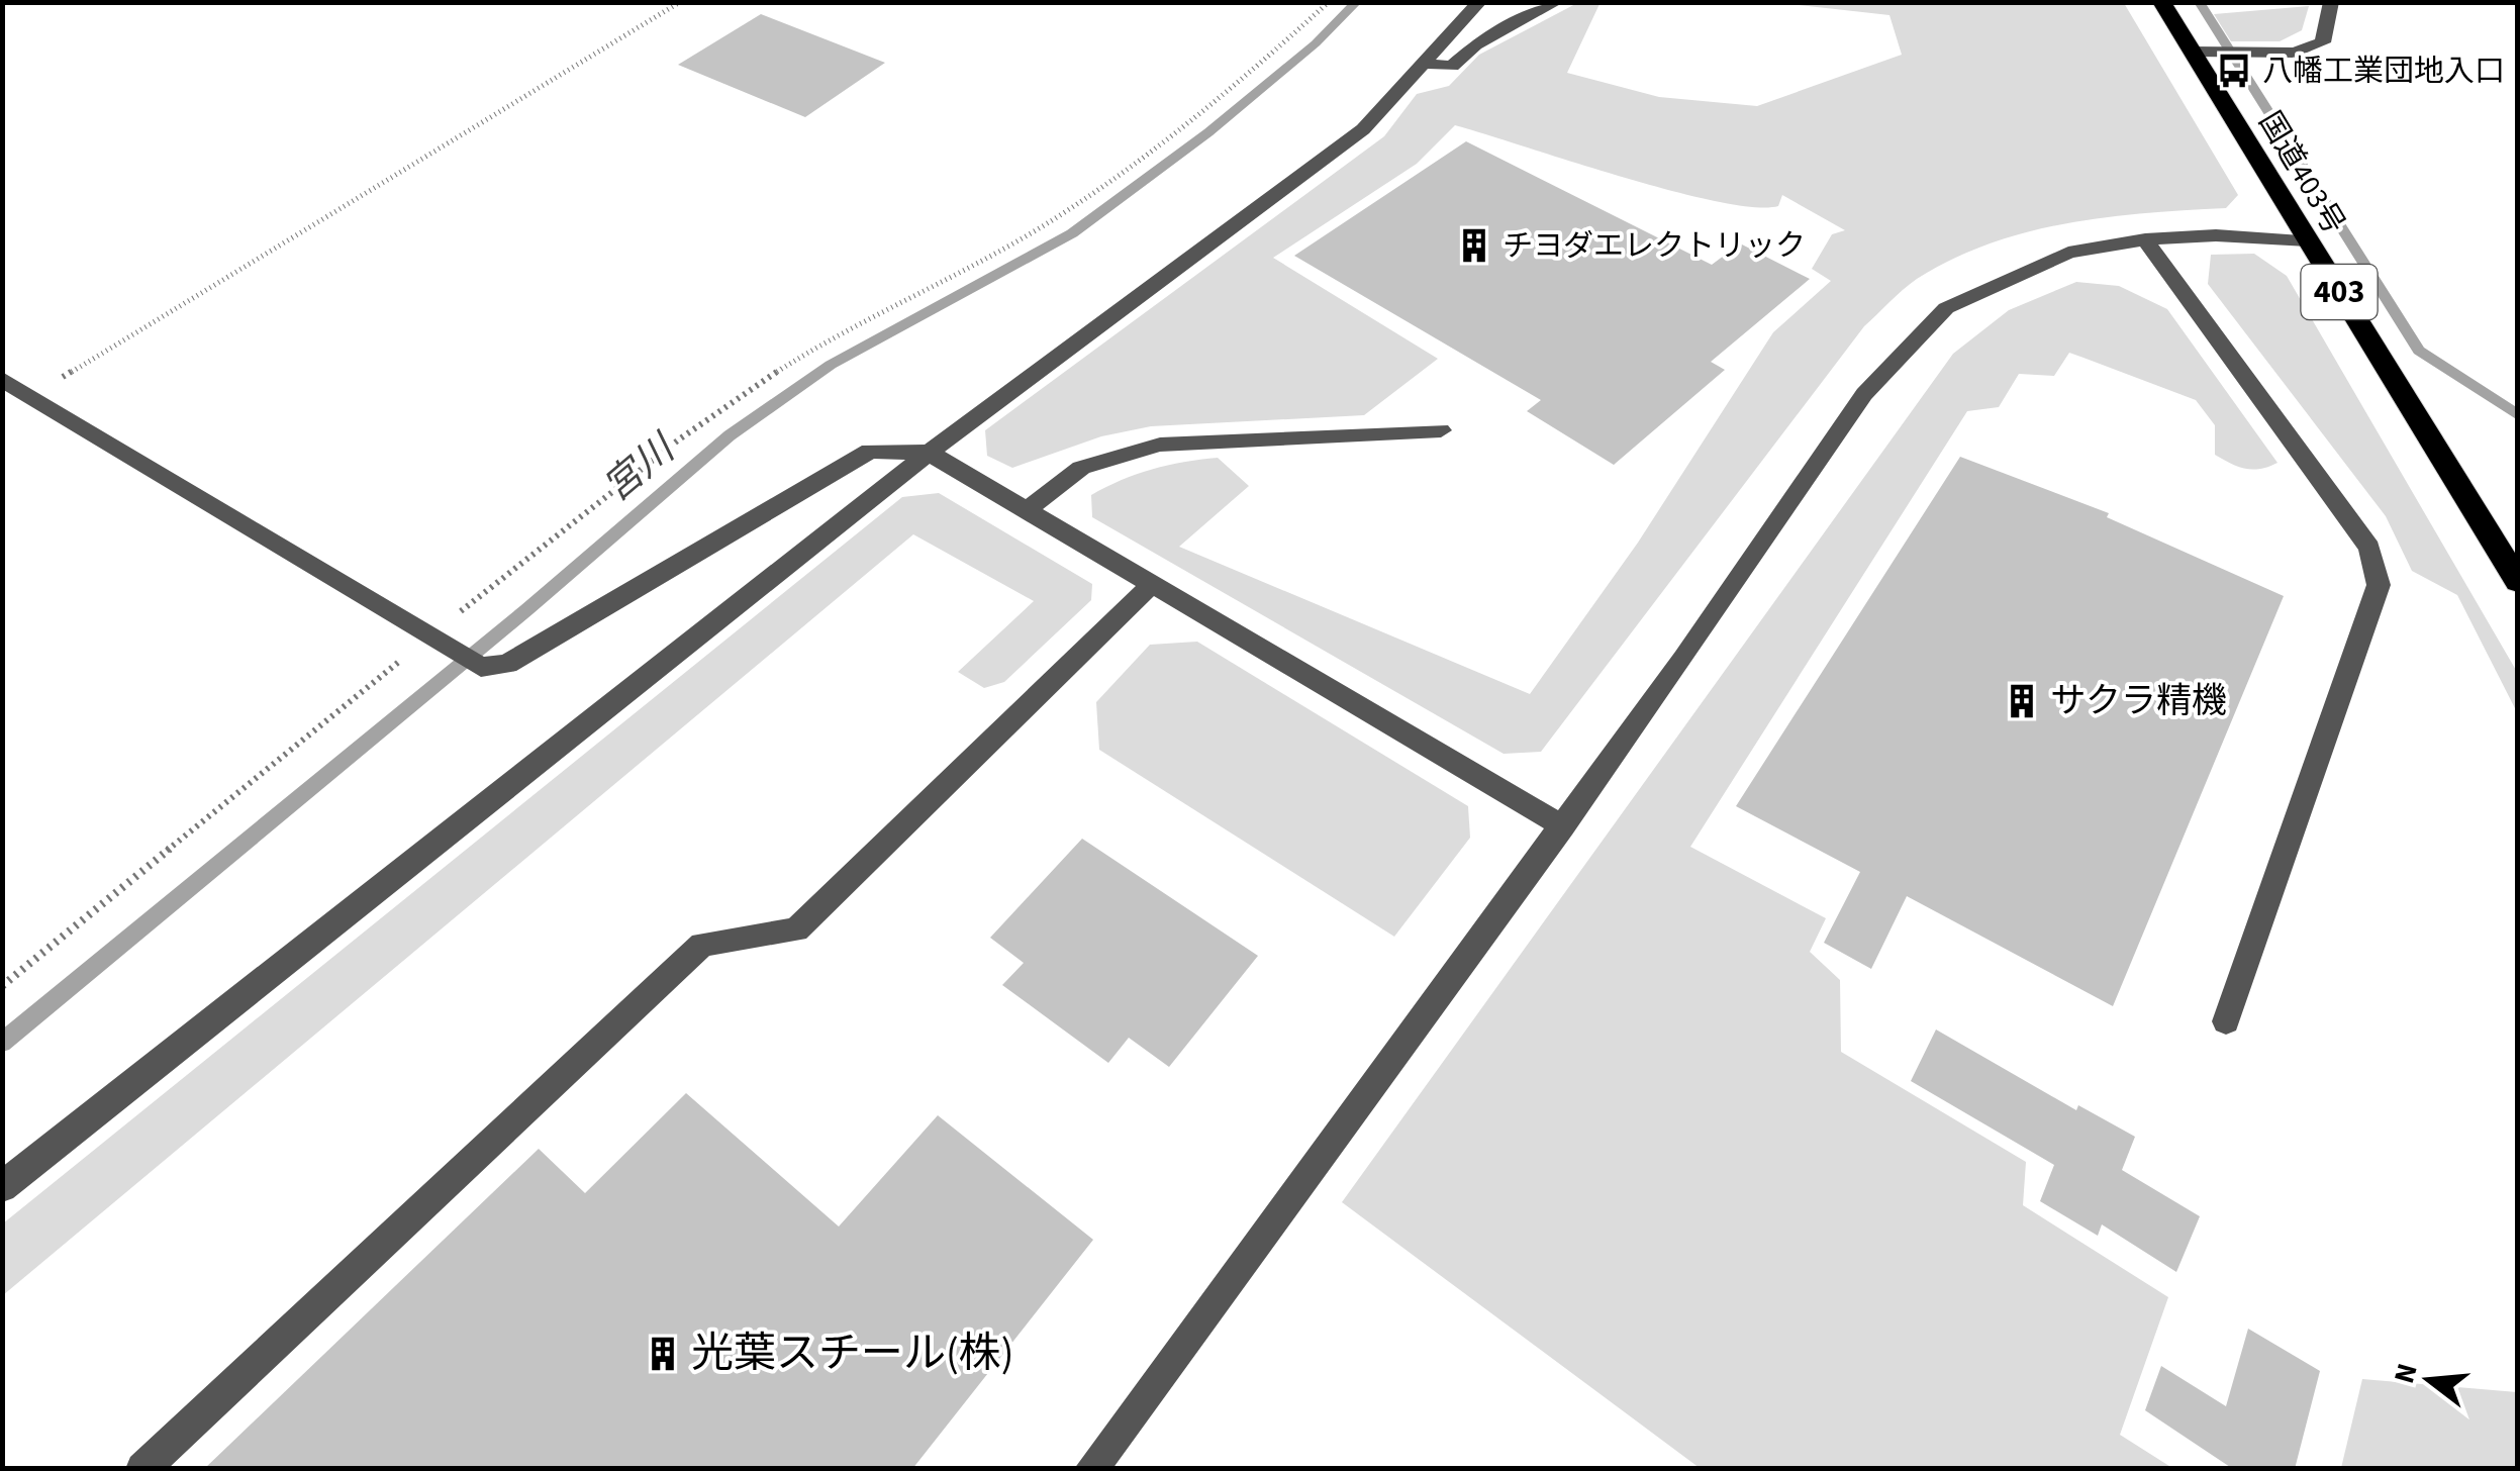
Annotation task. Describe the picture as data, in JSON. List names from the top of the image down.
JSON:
{
  "streets": {
    "highway": ["国道403号", "403"]
  },
  "water": ["宮川"],
  "places": {
    "bus stop": ["八幡工業団地入口"],
    "building": ["チヨダエレクトリック", "サクラ精機", "光葉スチール(株)"]
  },
  "north": "left"
}
